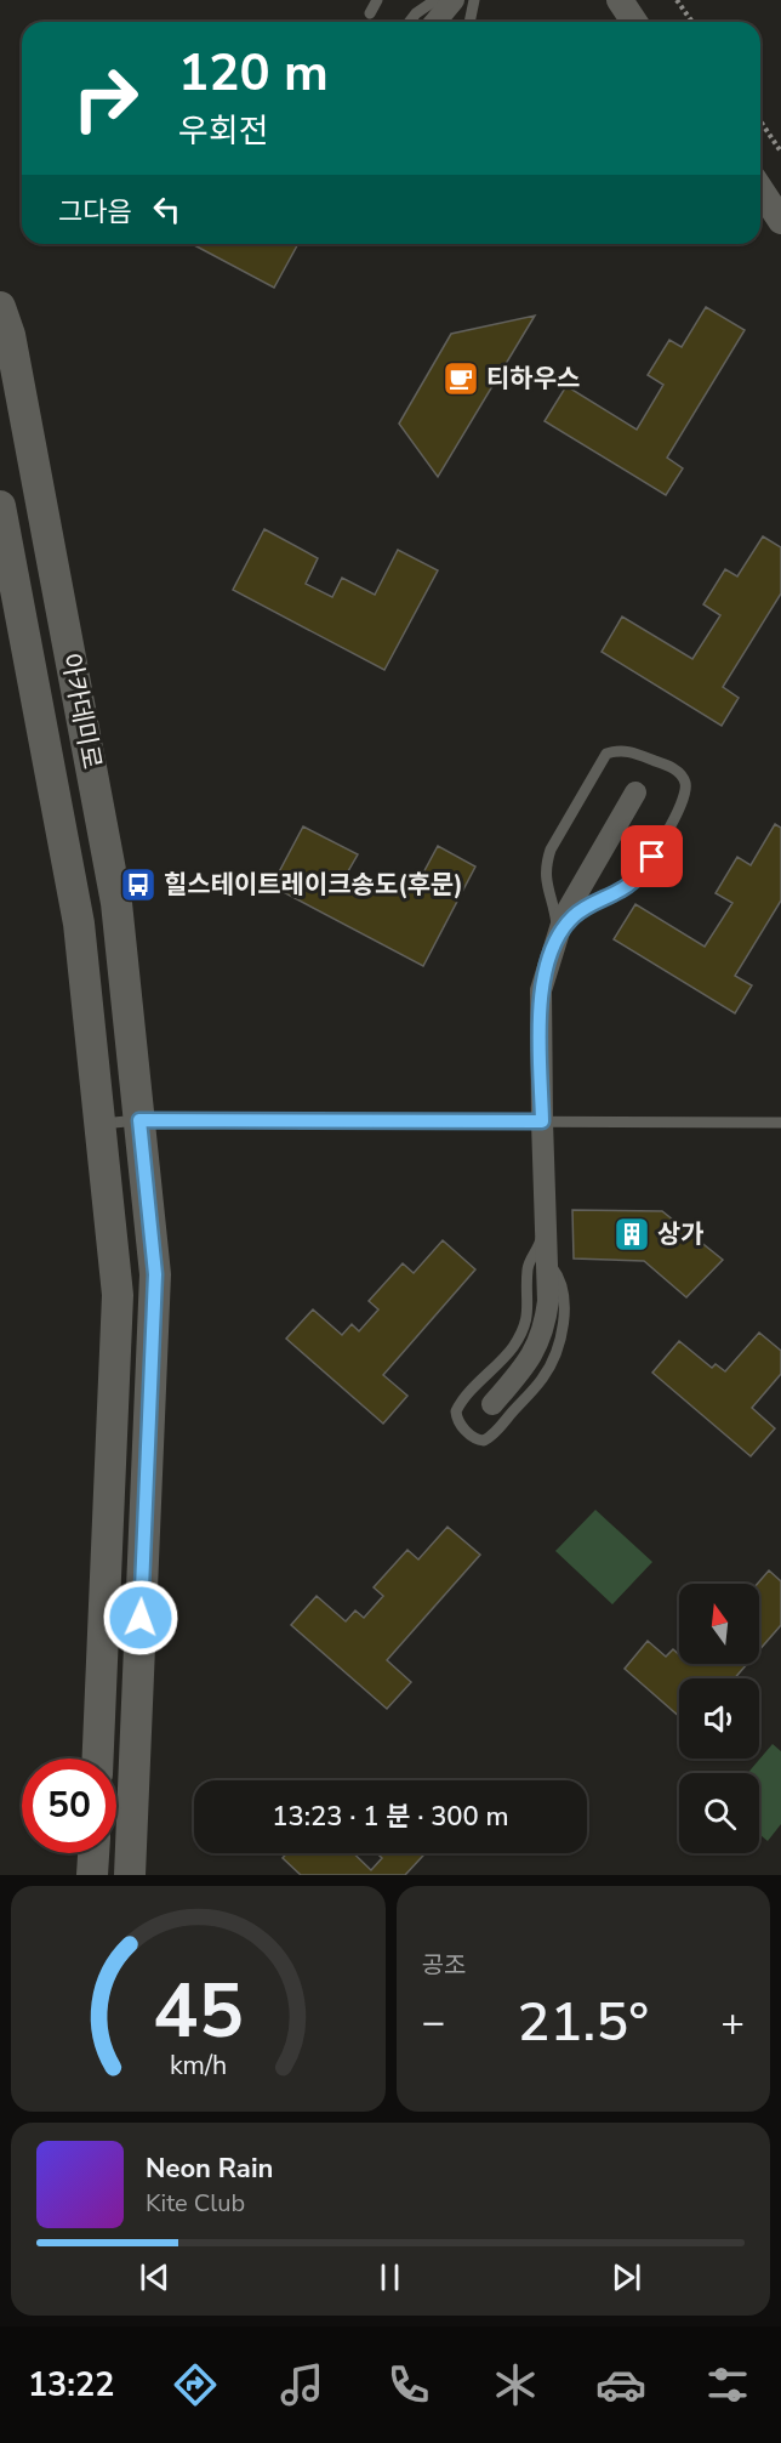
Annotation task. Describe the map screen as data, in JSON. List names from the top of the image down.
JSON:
{
  "streets": {
    "main road": ["아카데미로"]
  },
  "places": {
    "cafe": ["티하우스"],
    "bus stop": ["힐스테이트레이크송도(후문)"],
    "building": ["상가"]
  },
  "north": "top",
  "page": {
    "turn": ["120 m", "우회전"],
    "then": "그다음",
    "limit": "50",
    "trip": "13:23 · 1 분 · 300 m",
    "tile": "공조",
    "heat": ["−", "21.5°", "+"],
    "song": ["Neon Rain", "Kite Club"],
    "tabs": "13:22",
    "gauge": ["45", "km/h"]
  }
}
